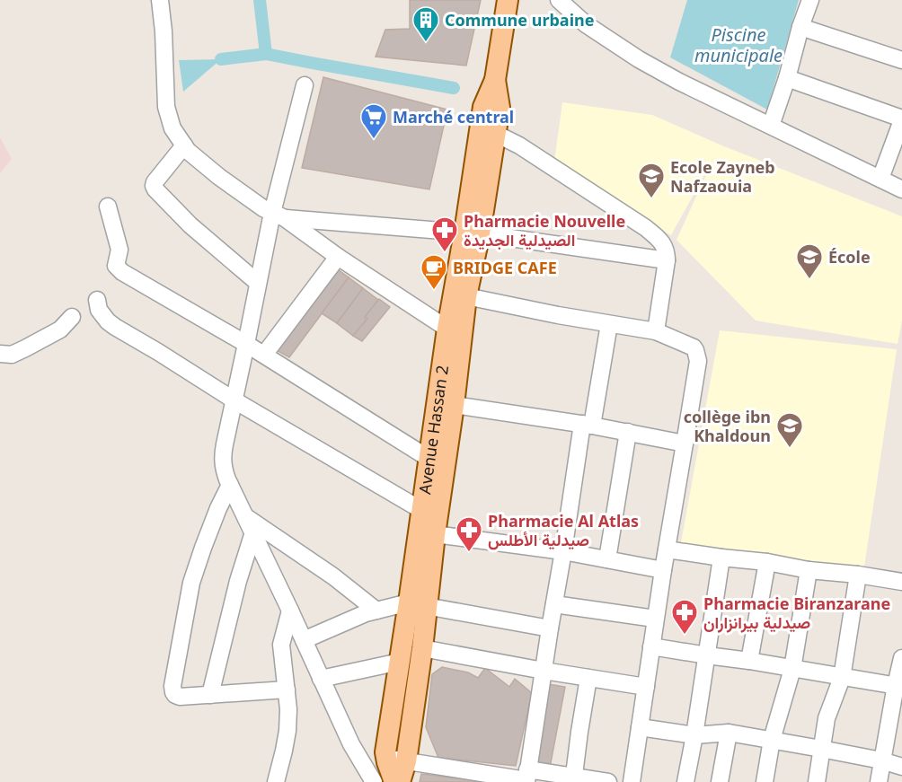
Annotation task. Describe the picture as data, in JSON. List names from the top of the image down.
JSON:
{
  "streets": {
    "main road": ["Avenue Hassan 2"]
  },
  "water": ["Piscine municipale"],
  "places": {
    "building": ["Commune urbaine"],
    "supermarket": ["Marché central"],
    "school or university": ["Ecole Zayneb Nafzaouia", "École", "collège ibn Khaldoun"],
    "pharmacy": ["Pharmacie Nouvelle الصيدلية الجديدة", "Pharmacie Al Atlas صيدلية الأطلس", "Pharmacie Biranzarane صيدلية بيرانزاران"],
    "cafe": ["BRIDGE CAFE"]
  }
}
